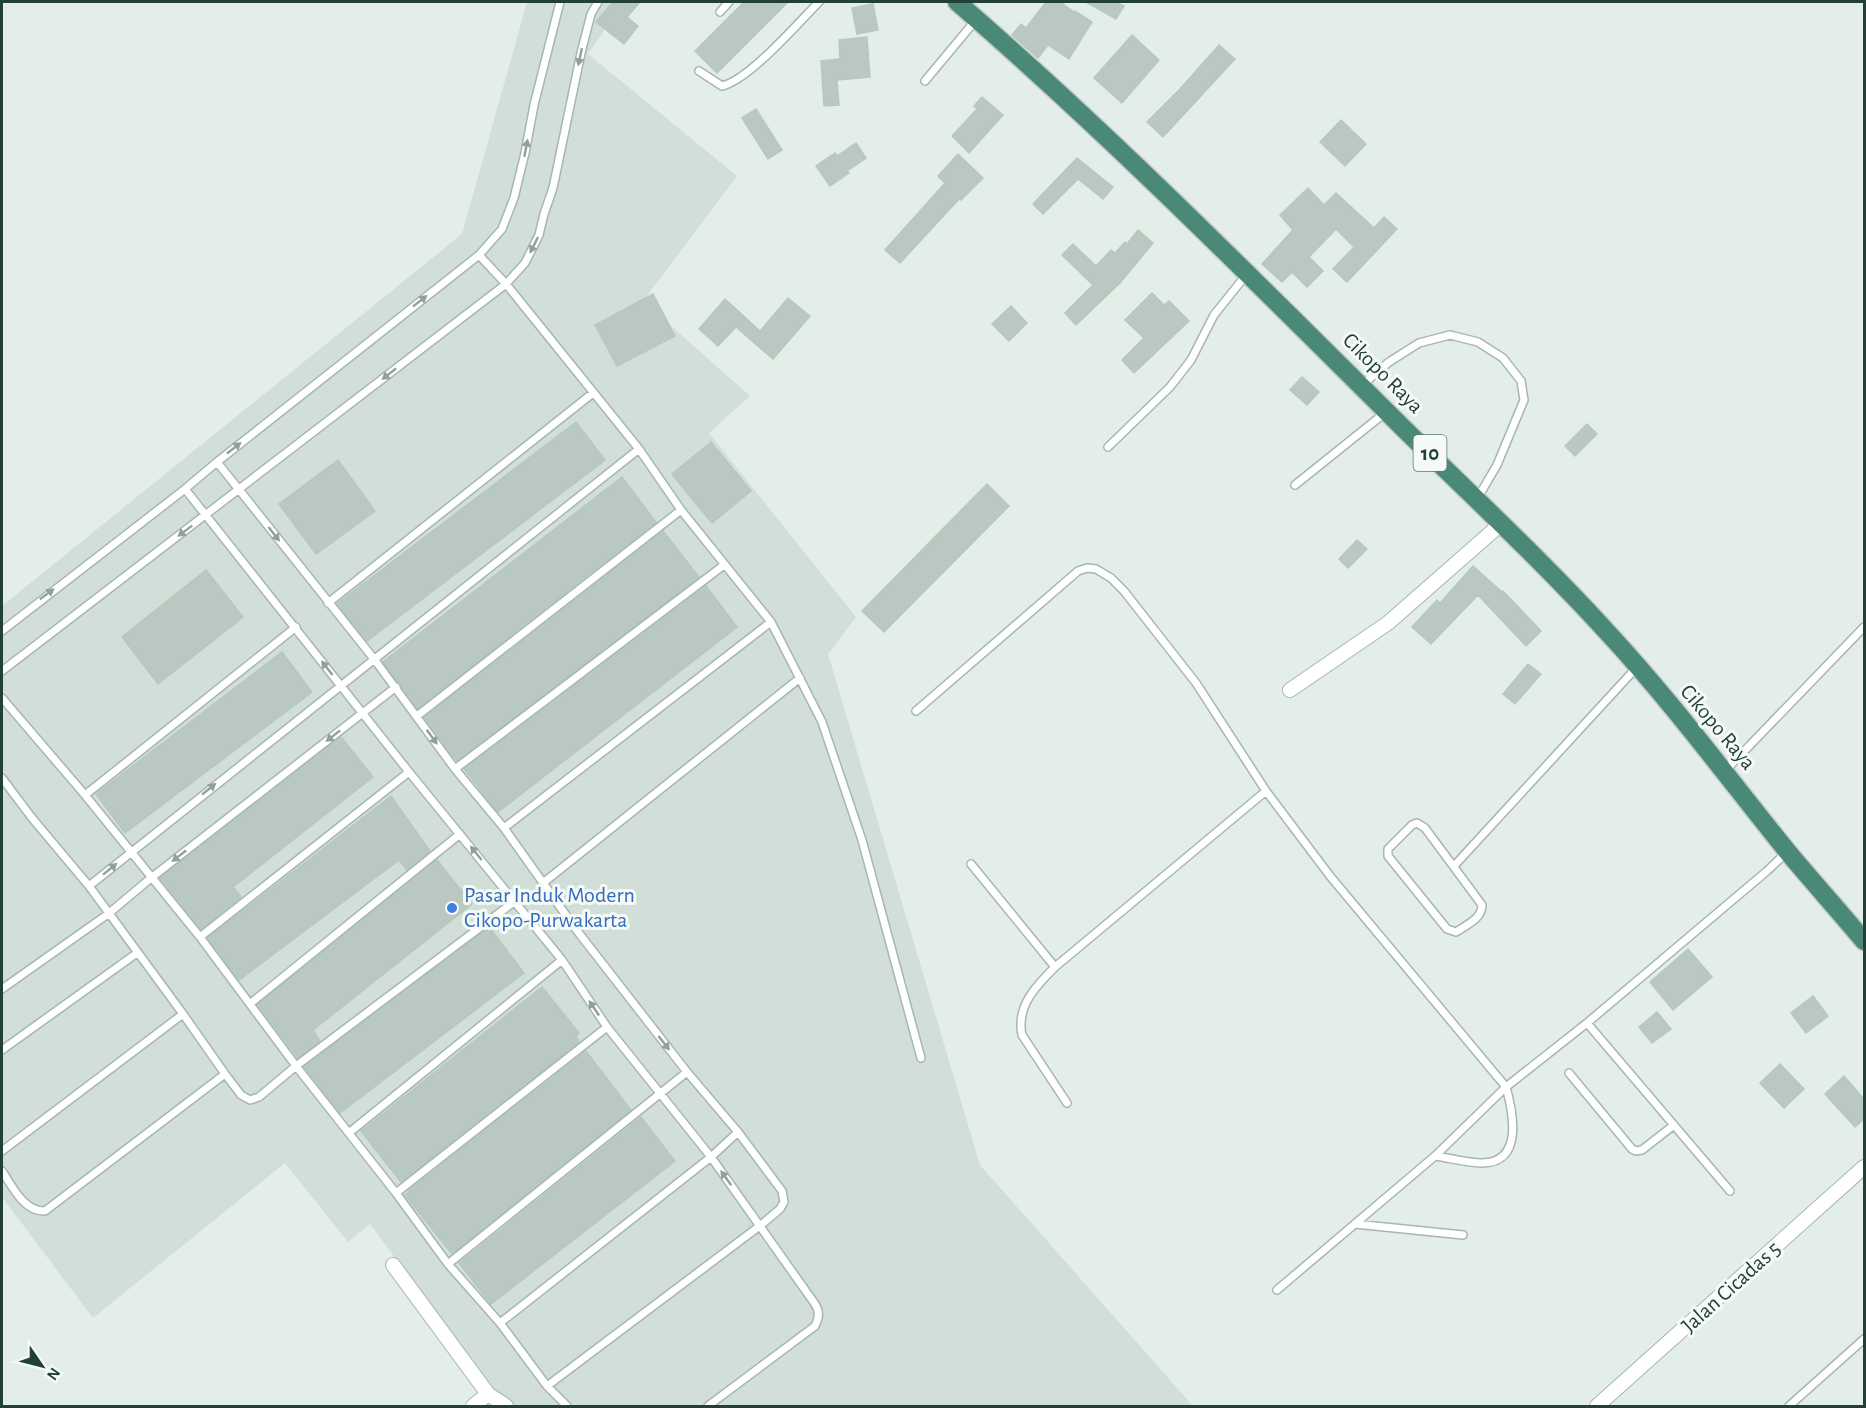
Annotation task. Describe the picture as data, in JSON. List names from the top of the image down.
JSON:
{
  "streets": {
    "highway": ["Cikopo Raya", "10"],
    "street": ["Jalan Cicadas 5"]
  },
  "places": ["Pasar Induk Modern Cikopo-Purwakarta"],
  "north": "bottom right"
}
